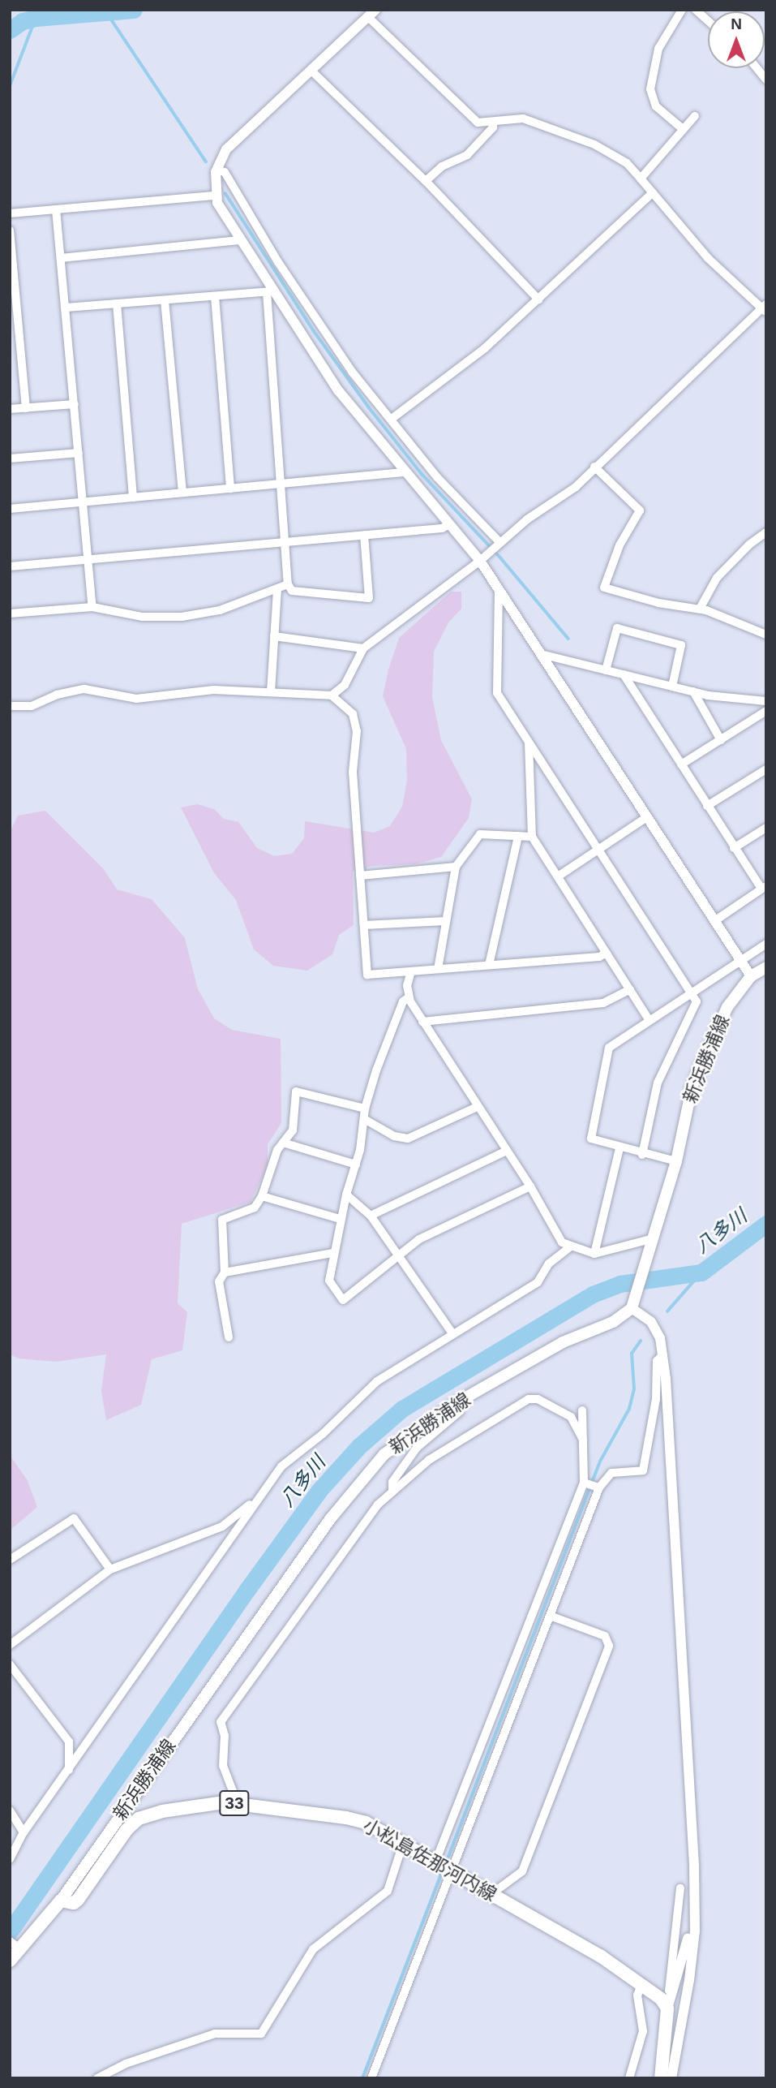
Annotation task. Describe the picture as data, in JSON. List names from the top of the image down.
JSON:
{
  "streets": {
    "main road": ["新浜勝浦線", "33", "小松島佐那河内線"]
  },
  "crossings": [
    ["新浜勝浦線", "小松島佐那河内線"]
  ],
  "water": ["八多川"],
  "north": "top"
}
